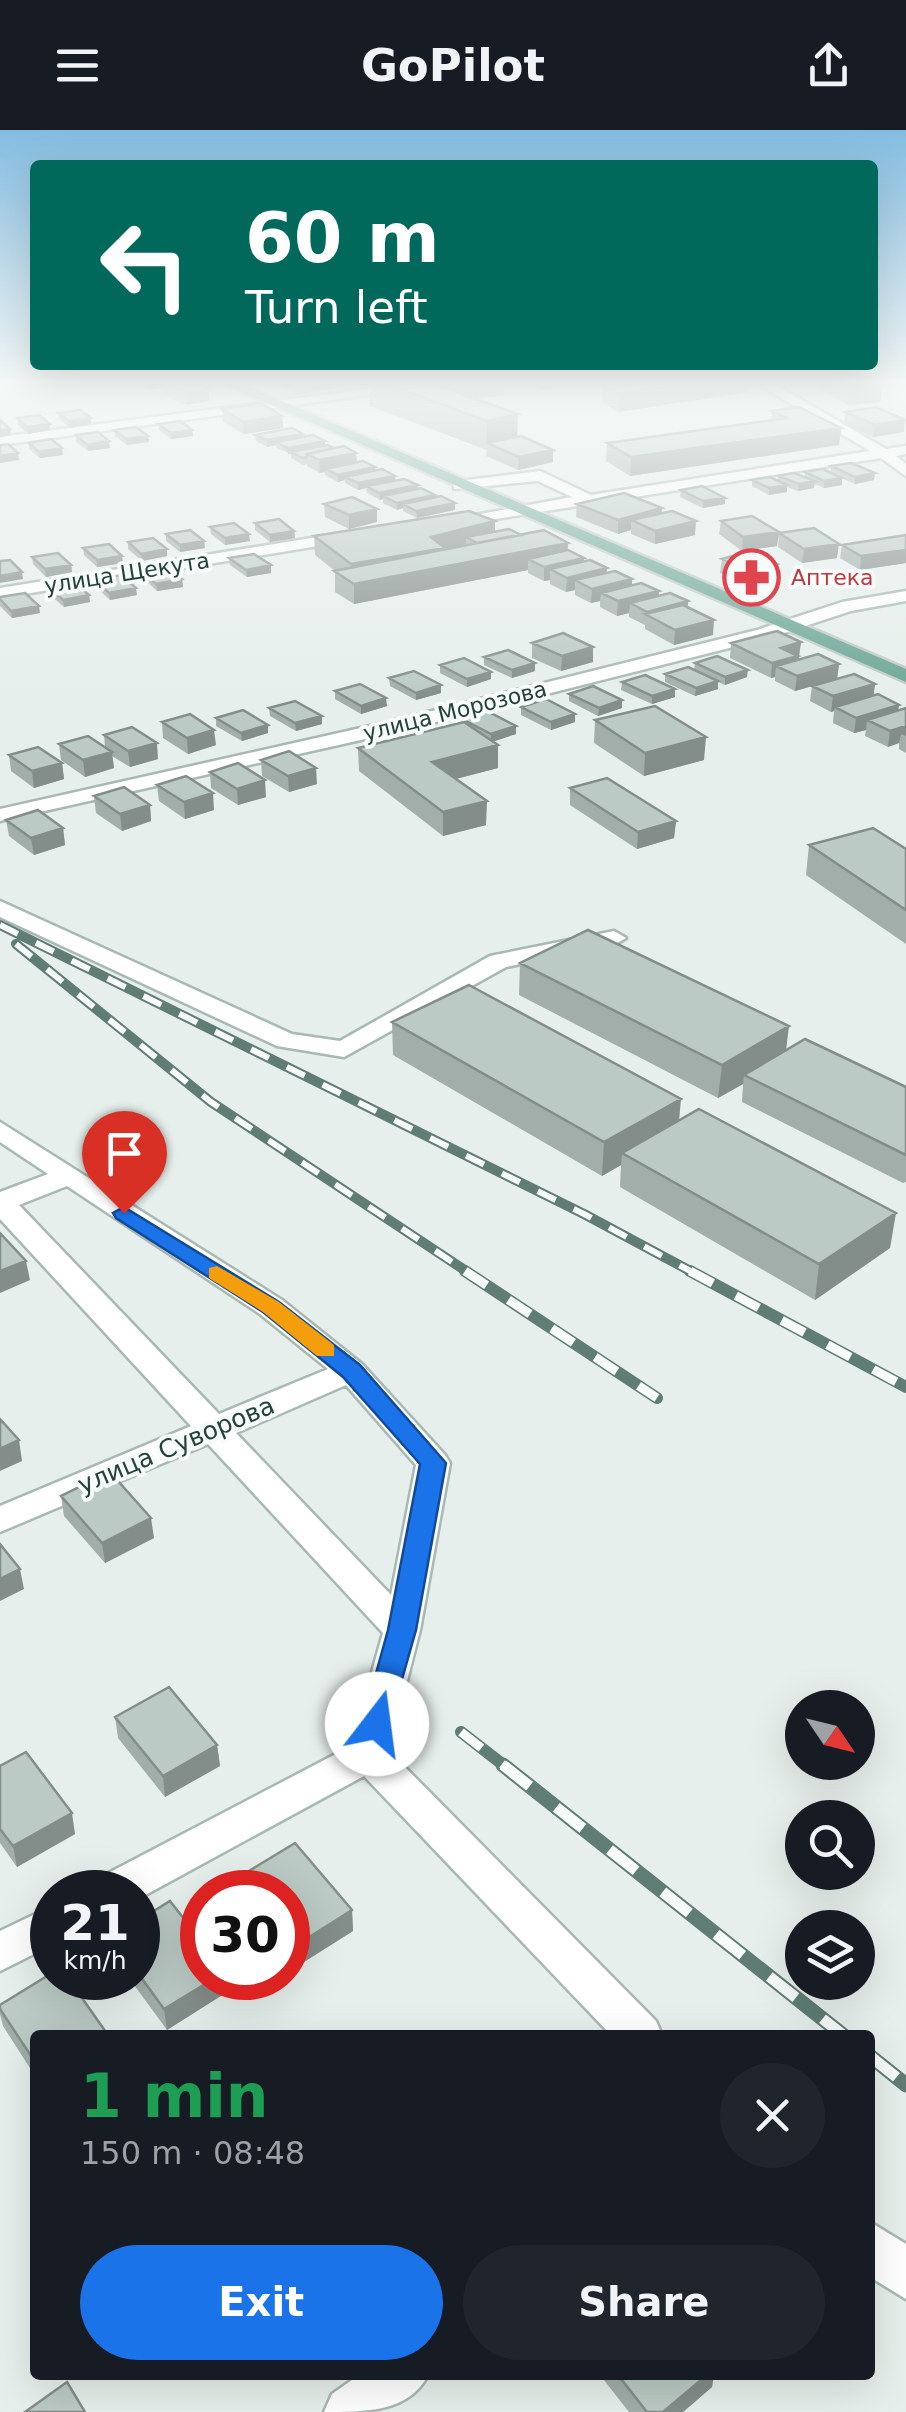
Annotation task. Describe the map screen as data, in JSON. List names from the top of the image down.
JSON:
{
  "streets": {
    "street": ["улица Щекута", "улица Морозова", "улица Суворова"]
  },
  "places": {
    "pharmacy": ["Аптека"]
  },
  "north": "bottom right",
  "page": {
    "header": "GoPilot",
    "turn": ["60 m", "Turn left"],
    "speed": "21 km/h",
    "limit": "30",
    "heading": ["1 min", "150 m · 08:48"],
    "buttons": ["Exit", "Share"]
  }
}
